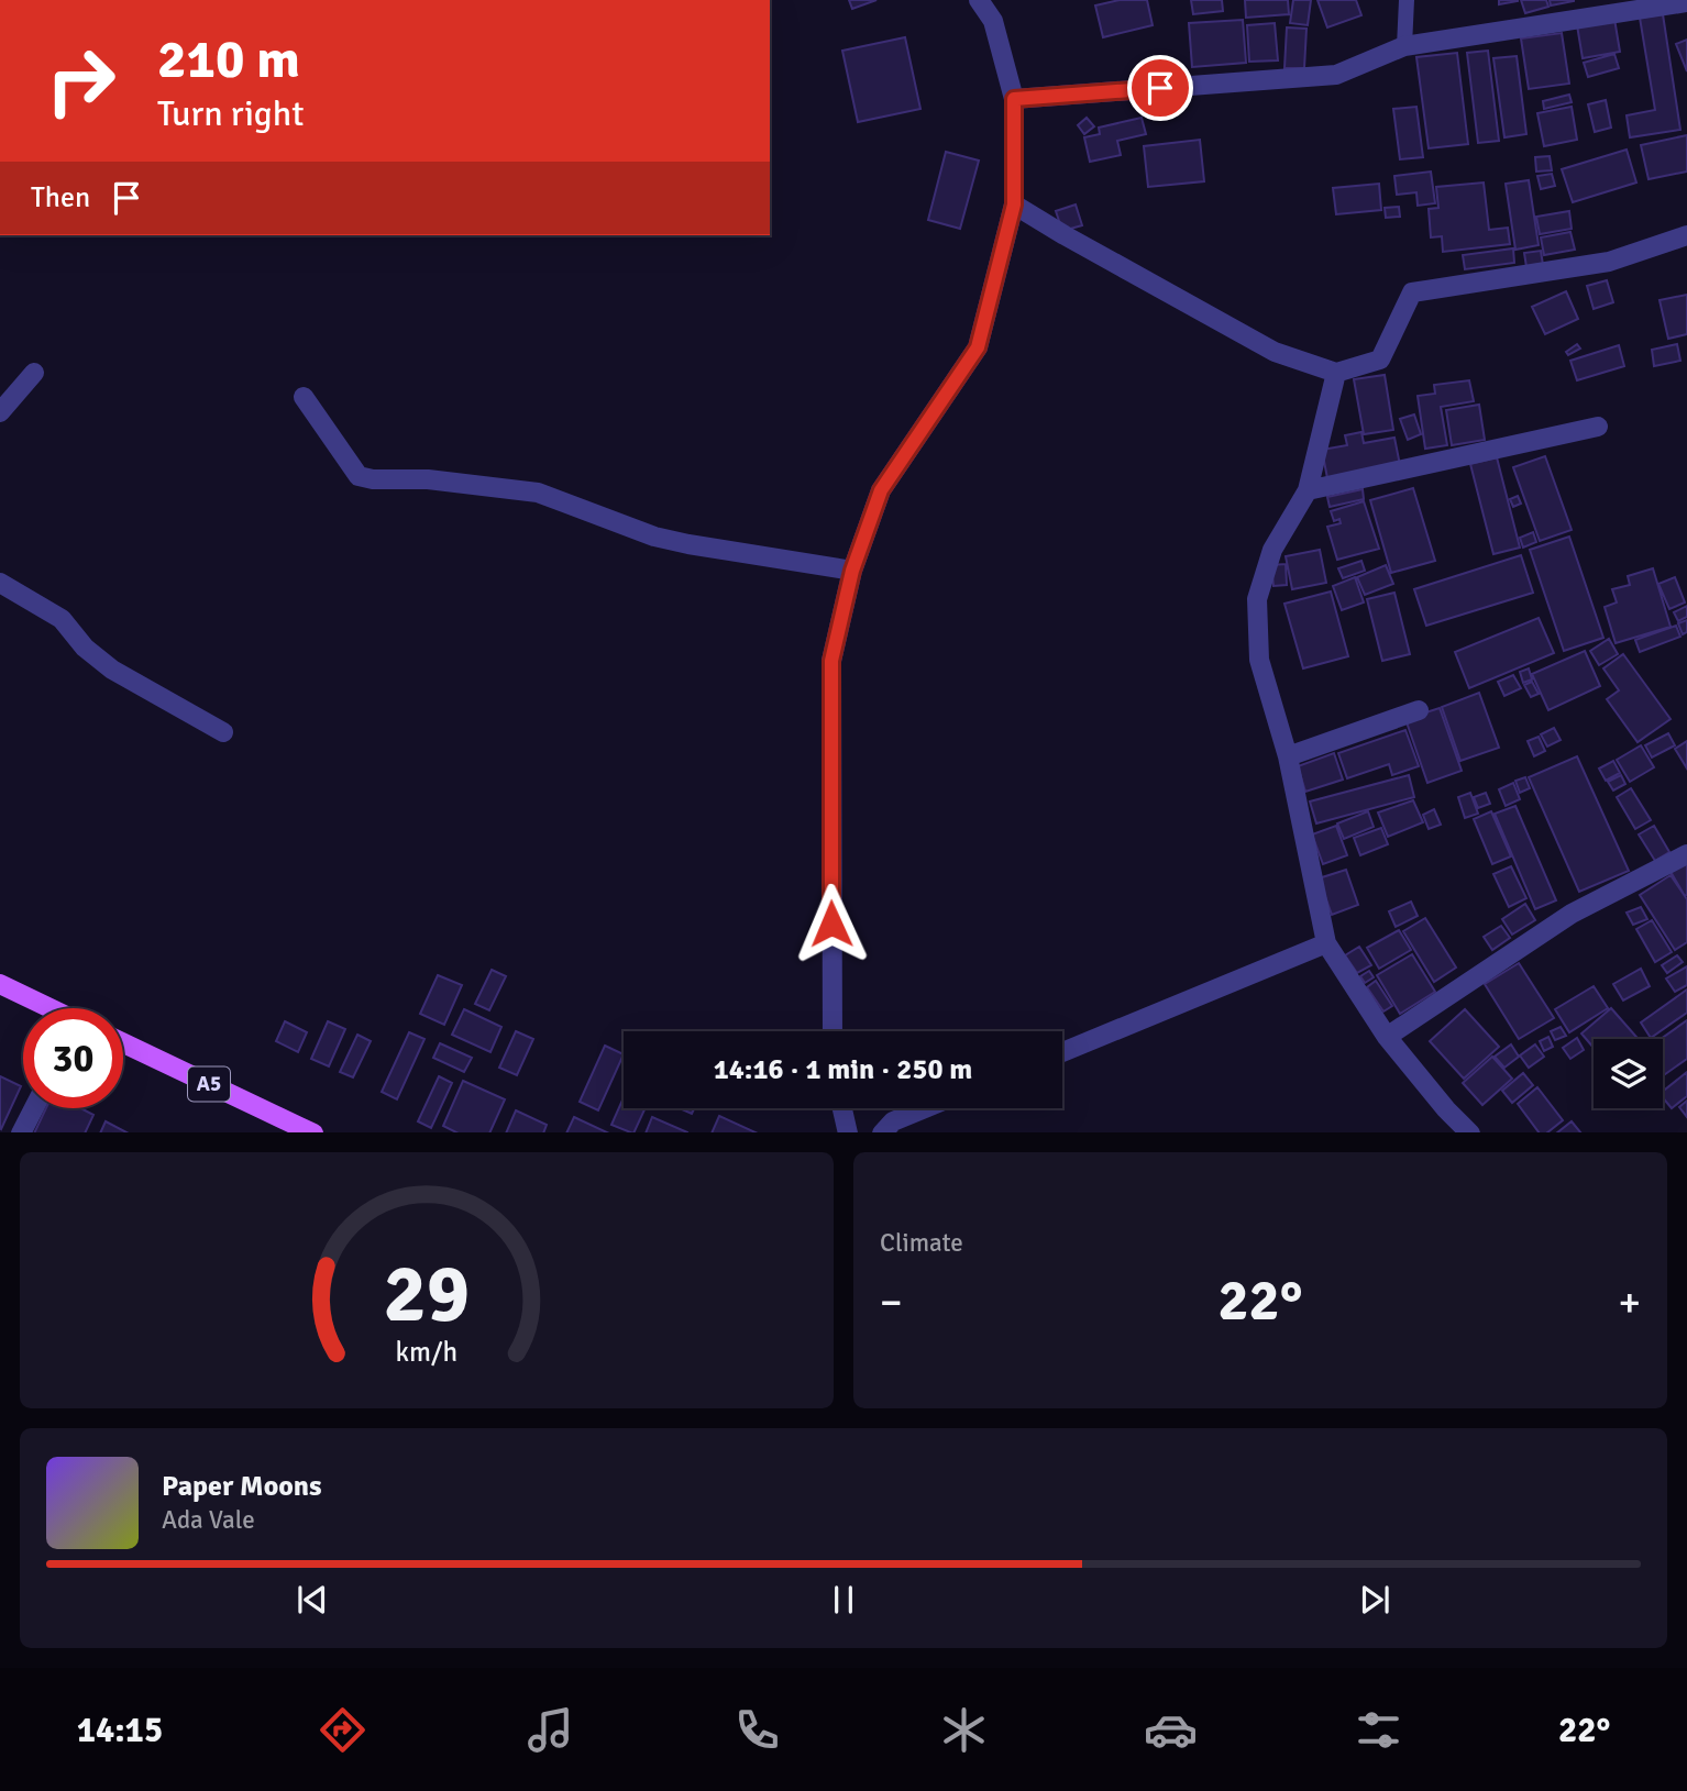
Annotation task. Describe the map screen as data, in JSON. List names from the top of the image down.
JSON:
{
  "streets": {
    "main road": ["A5"]
  },
  "page": {
    "turn": ["210 m", "Turn right"],
    "then": "Then",
    "limit": "30",
    "trip": "14:16 · 1 min · 250 m",
    "tile": "Climate",
    "heat": ["−", "22°", "+"],
    "song": ["Paper Moons", "Ada Vale"],
    "tabs": ["14:15", "22°"],
    "gauge": ["29", "km/h"]
  }
}
